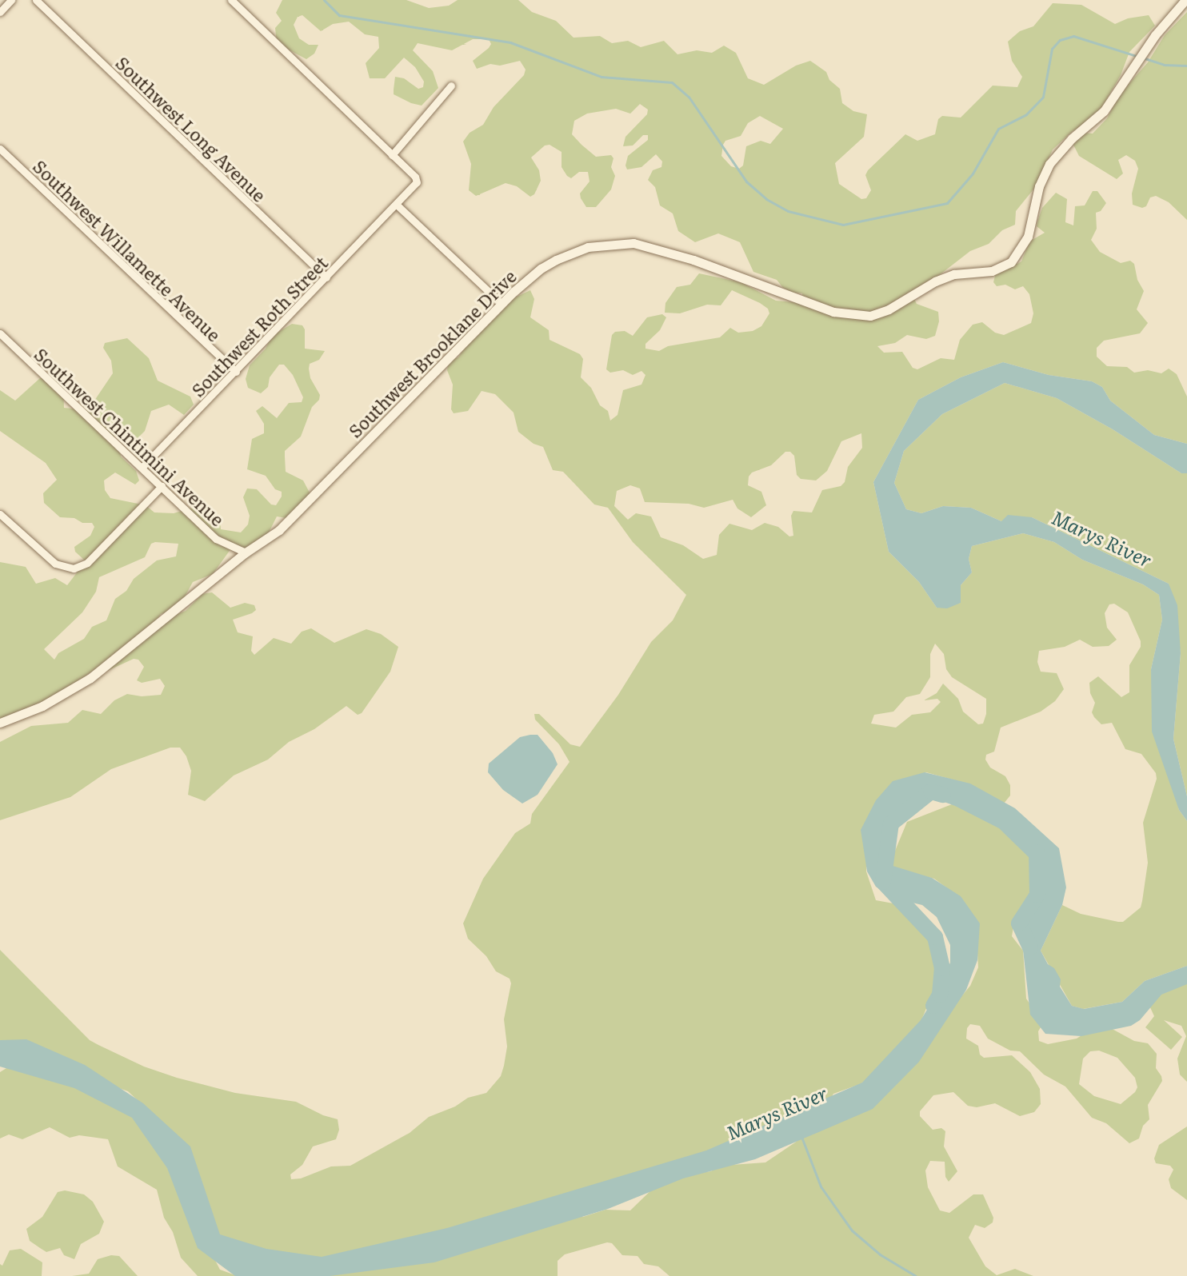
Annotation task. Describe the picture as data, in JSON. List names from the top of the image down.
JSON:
{
  "streets": {
    "street": [
      "Southwest Long Avenue",
      "Southwest Willamette Avenue",
      "Southwest Roth Street",
      "Southwest Brooklane Drive",
      "Southwest Chintimini Avenue"
    ]
  },
  "crossings": [
    ["Southwest Long Avenue", "Southwest Roth Street"],
    ["Southwest Willamette Avenue", "Southwest Roth Street"],
    ["Southwest Roth Street", "Southwest Chintimini Avenue"],
    ["Southwest Brooklane Drive", "Southwest Chintimini Avenue"]
  ],
  "water": ["Marys River"]
}
